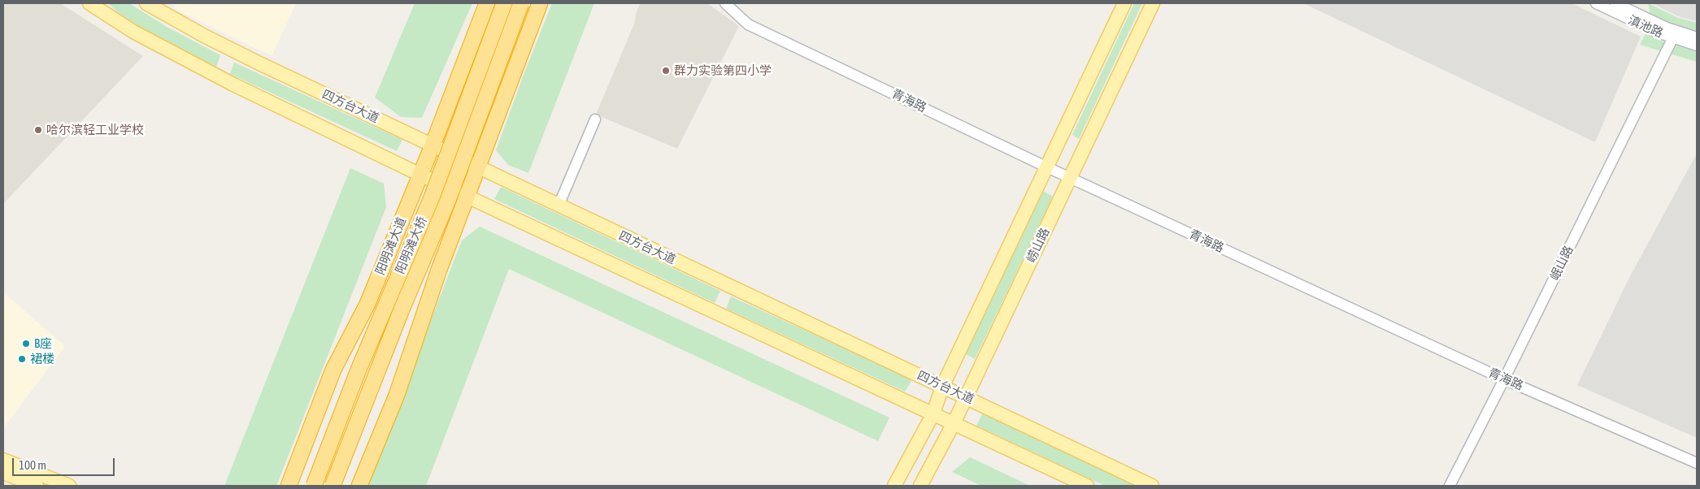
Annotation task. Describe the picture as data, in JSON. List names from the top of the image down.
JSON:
{
  "streets": {
    "highway": ["阳明滩大桥", "阳明滩大道"],
    "main road": ["四方台大道", "崂山路"],
    "street": ["滇池路", "青海路", "岷山路"]
  },
  "crossings": [
    ["滇池路", "岷山路"],
    ["青海路", "崂山路"],
    ["青海路", "岷山路"],
    ["四方台大道", "崂山路"],
    ["四方台大道", "阳明滩大道"]
  ],
  "places": [
    "群力实验第四小学",
    "哈尔滨轻工业学校",
    "B座",
    "裙楼"
  ],
  "scale_bar": "100 m"
}
